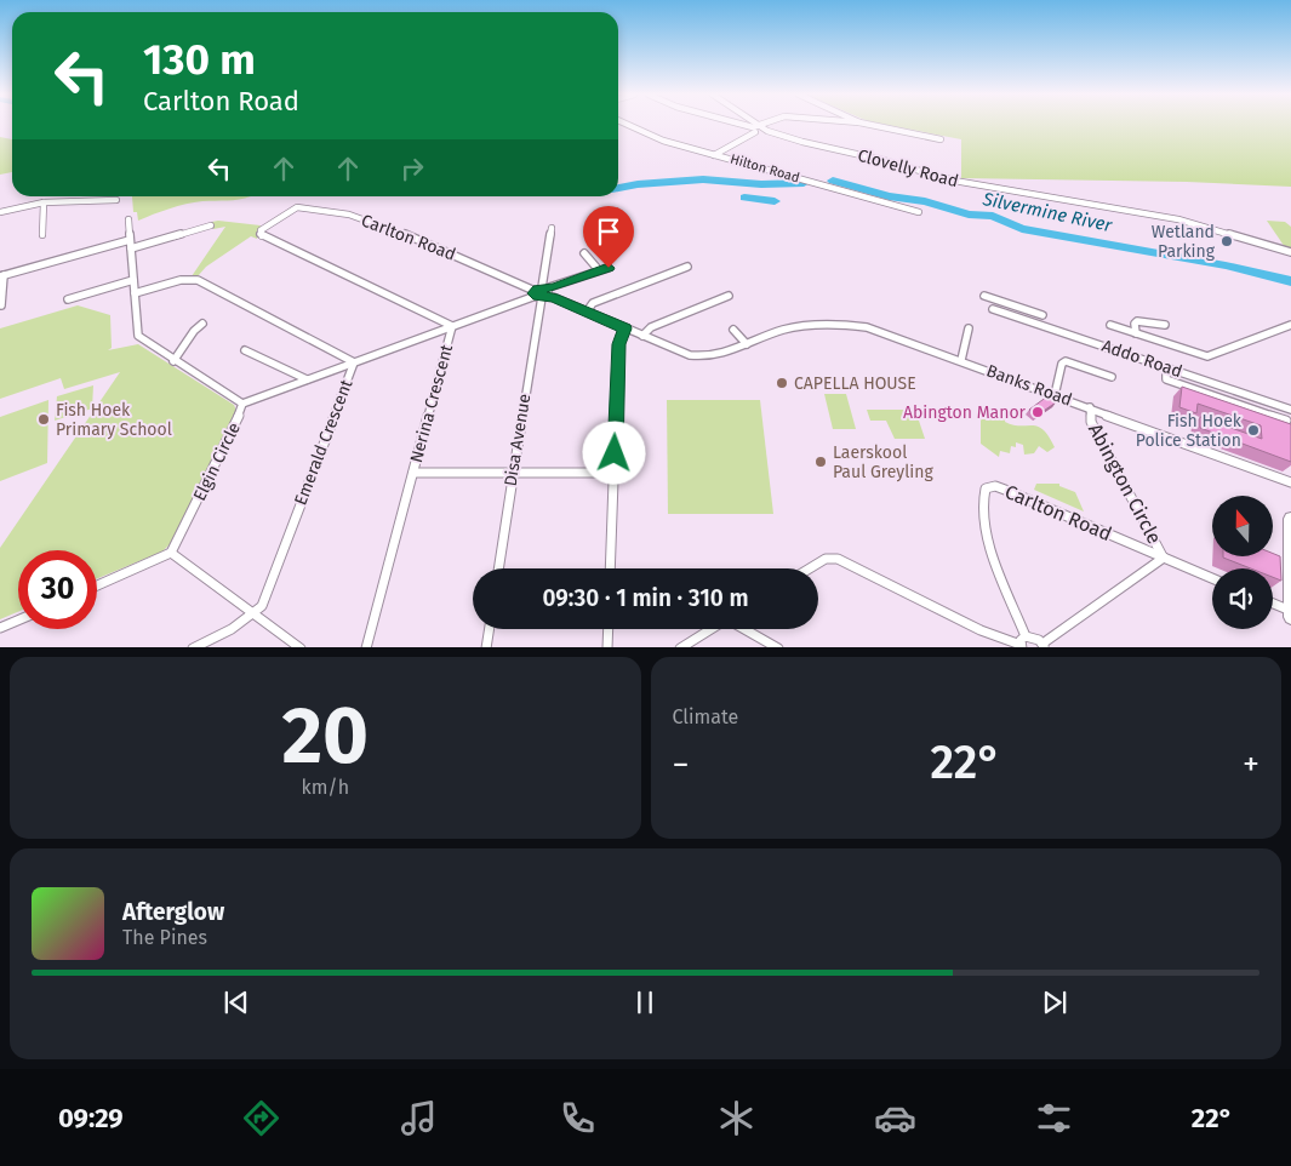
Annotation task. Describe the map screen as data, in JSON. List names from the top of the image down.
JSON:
{
  "streets": {
    "street": [
      "Hilton Road",
      "Clovelly Road",
      "Carlton Road",
      "Addo Road",
      "Banks Road",
      "Nerina Crescent",
      "Disa Avenue",
      "Emerald Crescent",
      "Elgin Circle",
      "Abington Circle"
    ]
  },
  "crossings": [
    ["Carlton Road", "Banks Road"],
    ["Carlton Road", "Nerina Crescent"],
    ["Carlton Road", "Disa Avenue"],
    ["Carlton Road", "Abington Circle"],
    ["Banks Road", "Abington Circle"],
    ["Emerald Crescent", "Elgin Circle"]
  ],
  "water": ["Silvermine River"],
  "places": [
    "Wetland Parking",
    "CAPELLA HOUSE",
    "Abington Manor",
    "Fish Hoek Primary School",
    "Fish Hoek Police Station",
    "Laerskool Paul Greyling"
  ],
  "north": "top",
  "page": {
    "turn": ["130 m", "Carlton Road"],
    "limit": "30",
    "trip": "09:30 · 1 min · 310 m",
    "tile": [
      ["20", "km/h"],
      "Climate"
    ],
    "heat": ["−", "22°", "+"],
    "song": ["Afterglow", "The Pines"],
    "tabs": ["09:29", "22°"]
  }
}
